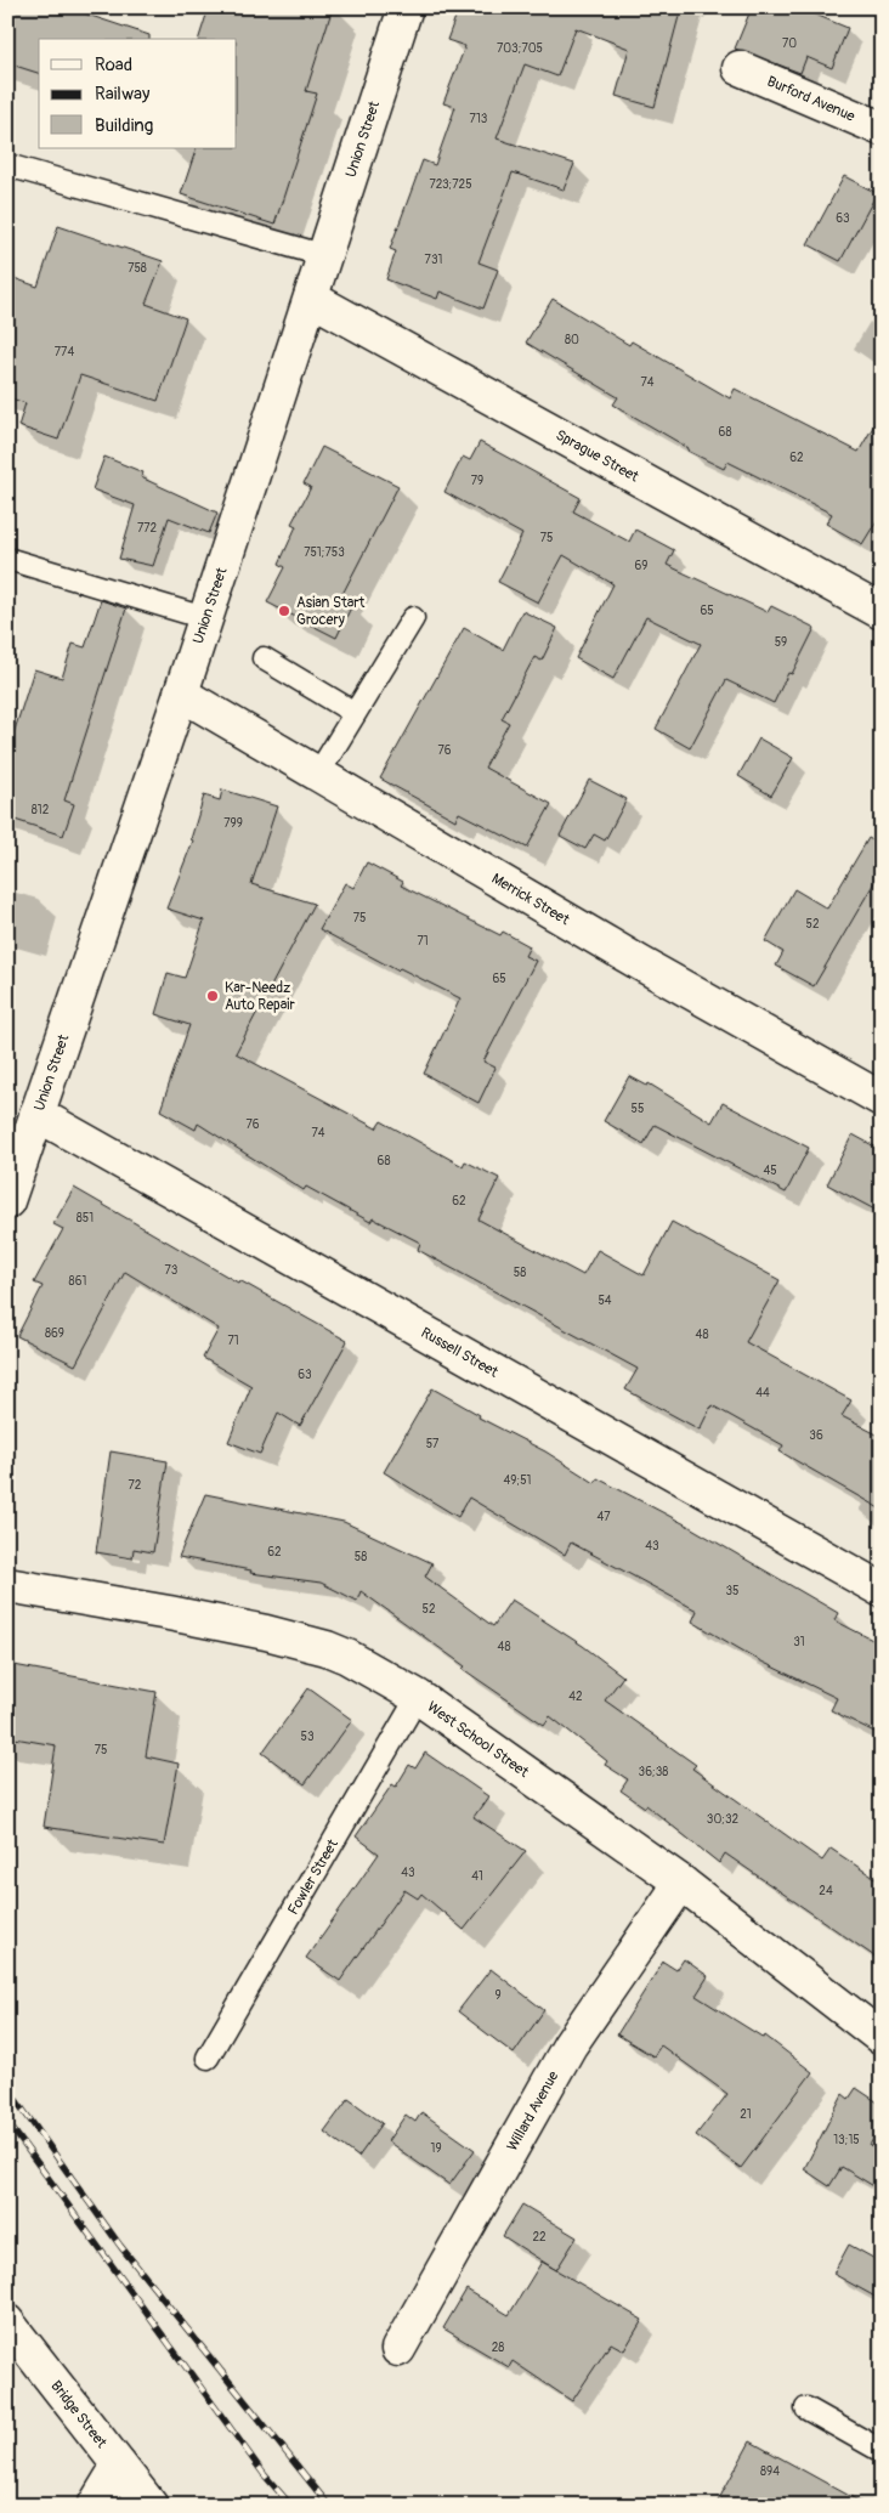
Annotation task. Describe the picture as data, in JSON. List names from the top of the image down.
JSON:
{
  "streets": {
    "street": [
      "Burford Avenue",
      "Union Street",
      "Sprague Street",
      "Merrick Street",
      "Russell Street",
      "West School Street",
      "Willard Avenue",
      "Bridge Street"
    ],
    "lane": ["Fowler Street"]
  },
  "crossings": [
    ["Union Street", "Sprague Street"],
    ["Union Street", "Merrick Street"],
    ["Union Street", "Russell Street"],
    ["West School Street", "Fowler Street"],
    ["West School Street", "Willard Avenue"]
  ],
  "places": ["Asian Start Grocery", "Kar-Needz Auto Repair"],
  "house_numbers": [
    "70",
    "703;705",
    "713",
    "723;725",
    "63",
    "731",
    "758",
    "80",
    "774",
    "74",
    "68",
    "62",
    "79",
    "772",
    "75",
    "751;753",
    "69",
    "65",
    "59",
    "76",
    "812",
    "799",
    "75",
    "52",
    "71",
    "65",
    "55",
    "76",
    "74",
    "68",
    "45",
    "62",
    "851",
    "73",
    "58",
    "861",
    "54",
    "869",
    "48",
    "71",
    "63",
    "44",
    "36",
    "57",
    "49;51",
    "72",
    "47",
    "43",
    "62",
    "58",
    "35",
    "52",
    "31",
    "48",
    "42",
    "53",
    "75",
    "36;38",
    "30;32",
    "43",
    "41",
    "24",
    "9",
    "21",
    "13;15",
    "19",
    "22",
    "28",
    "894"
  ],
  "legend": ["Road", "Railway", "Building"]
}
